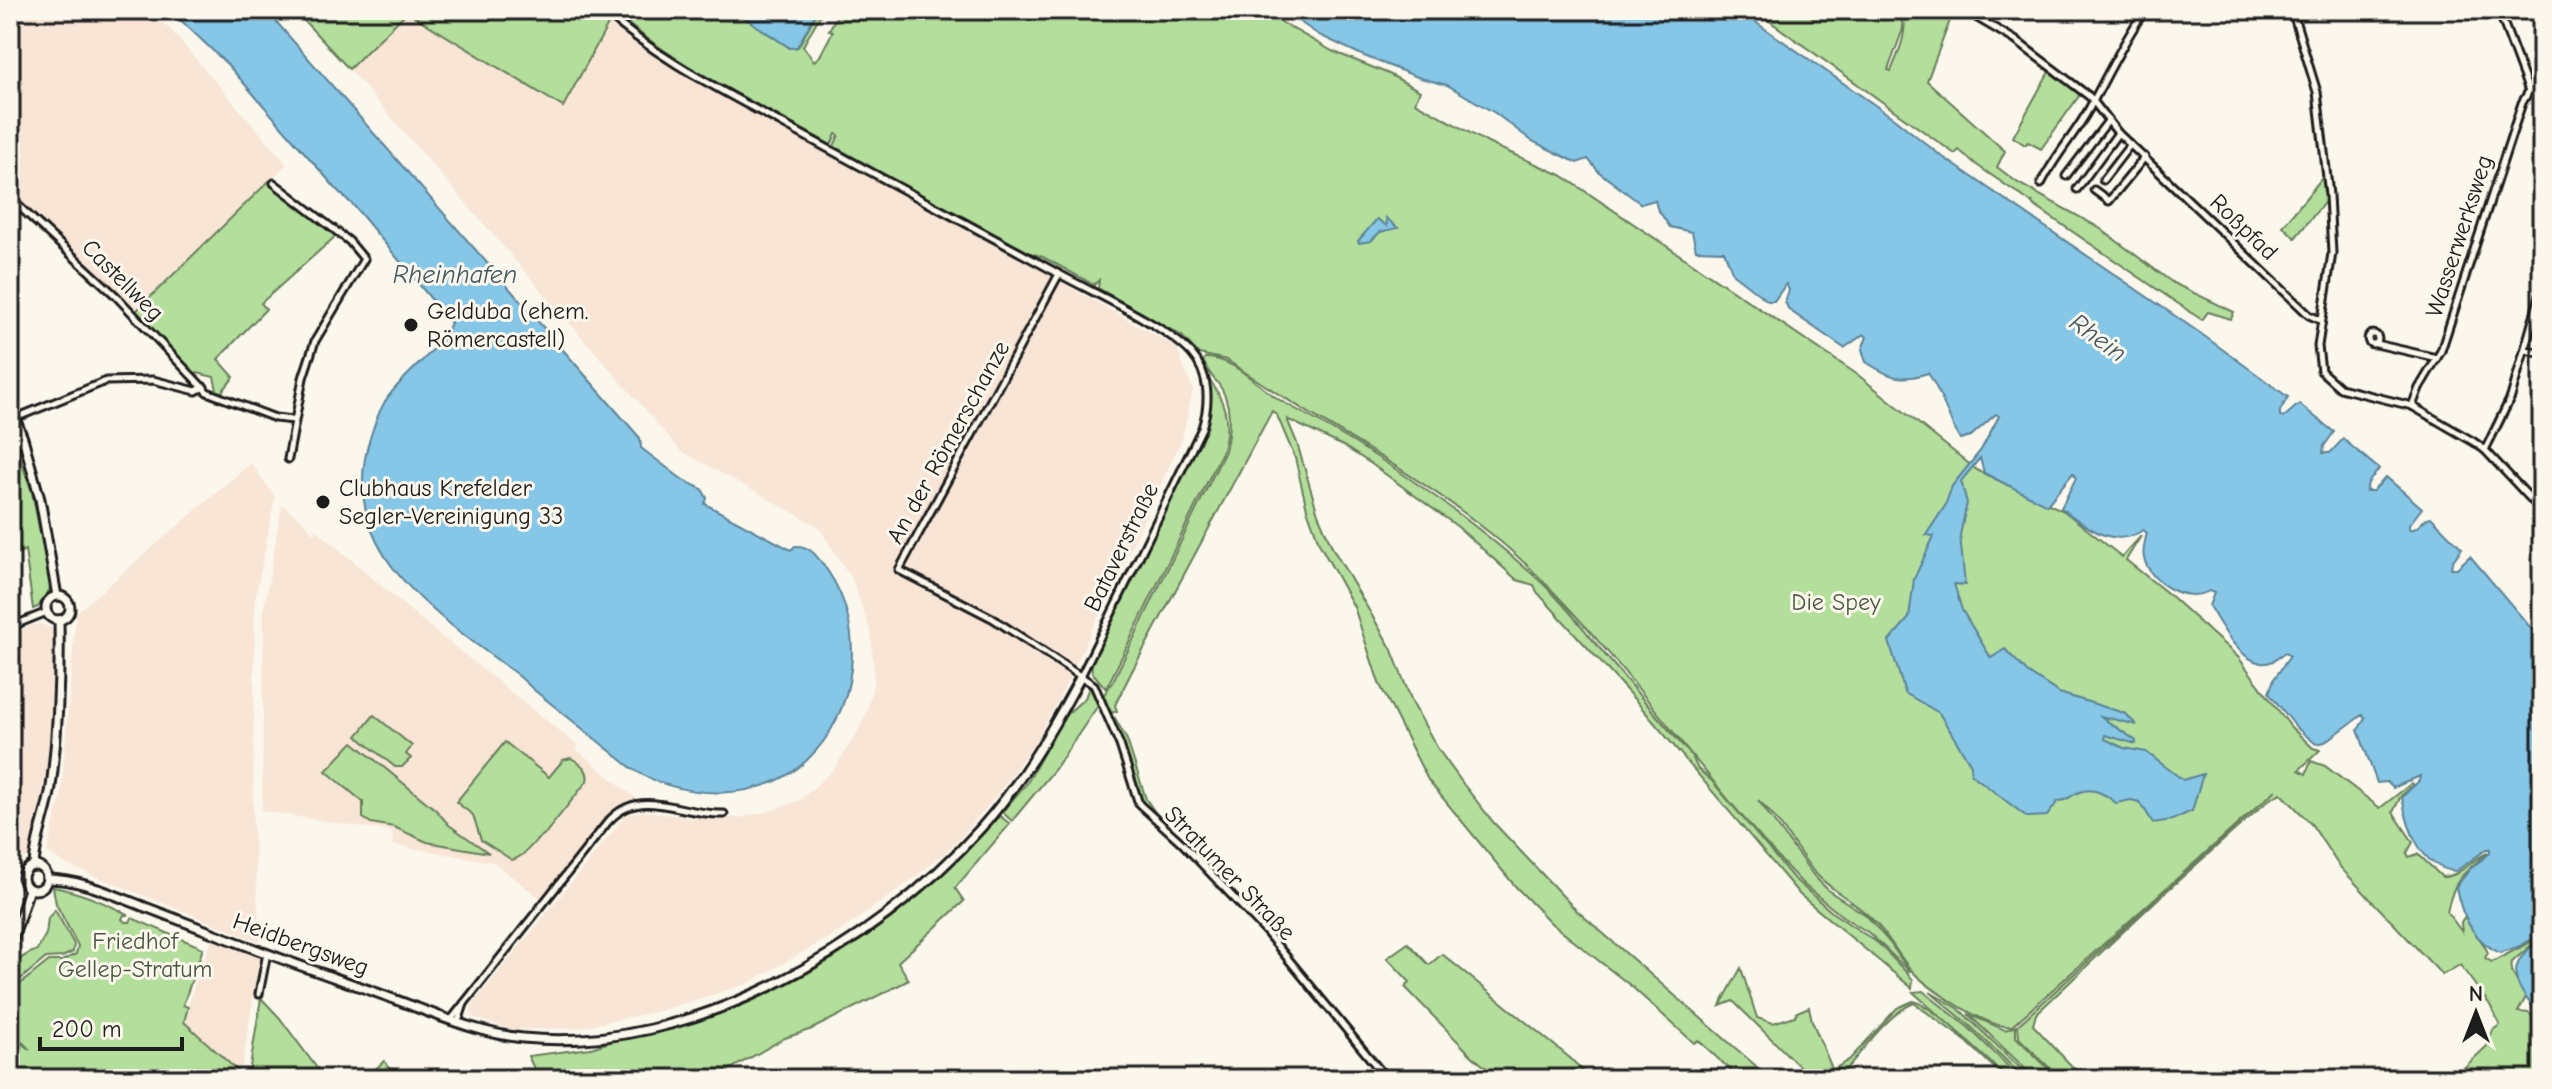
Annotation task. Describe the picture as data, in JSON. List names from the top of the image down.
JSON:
{
  "streets": {
    "street": [
      "Roßpfad",
      "Wasserwerksweg",
      "Castellweg",
      "An der Römerschanze",
      "Bataverstraße",
      "Stratumer Straße",
      "Heidbergsweg"
    ]
  },
  "crossings": [
    ["An der Römerschanze", "Bataverstraße"],
    ["An der Römerschanze", "Stratumer Straße"],
    ["Bataverstraße", "Stratumer Straße"],
    ["Bataverstraße", "Heidbergsweg"]
  ],
  "water": ["Rheinhafen", "Rhein"],
  "parks": ["Die Spey", "Friedhof Gellep-Stratum"],
  "places": ["Gelduba (ehem. Römercastell)", "Clubhaus Krefelder Segler-Vereinigung 33"],
  "scale_bar": "200 m",
  "north": "top"
}
